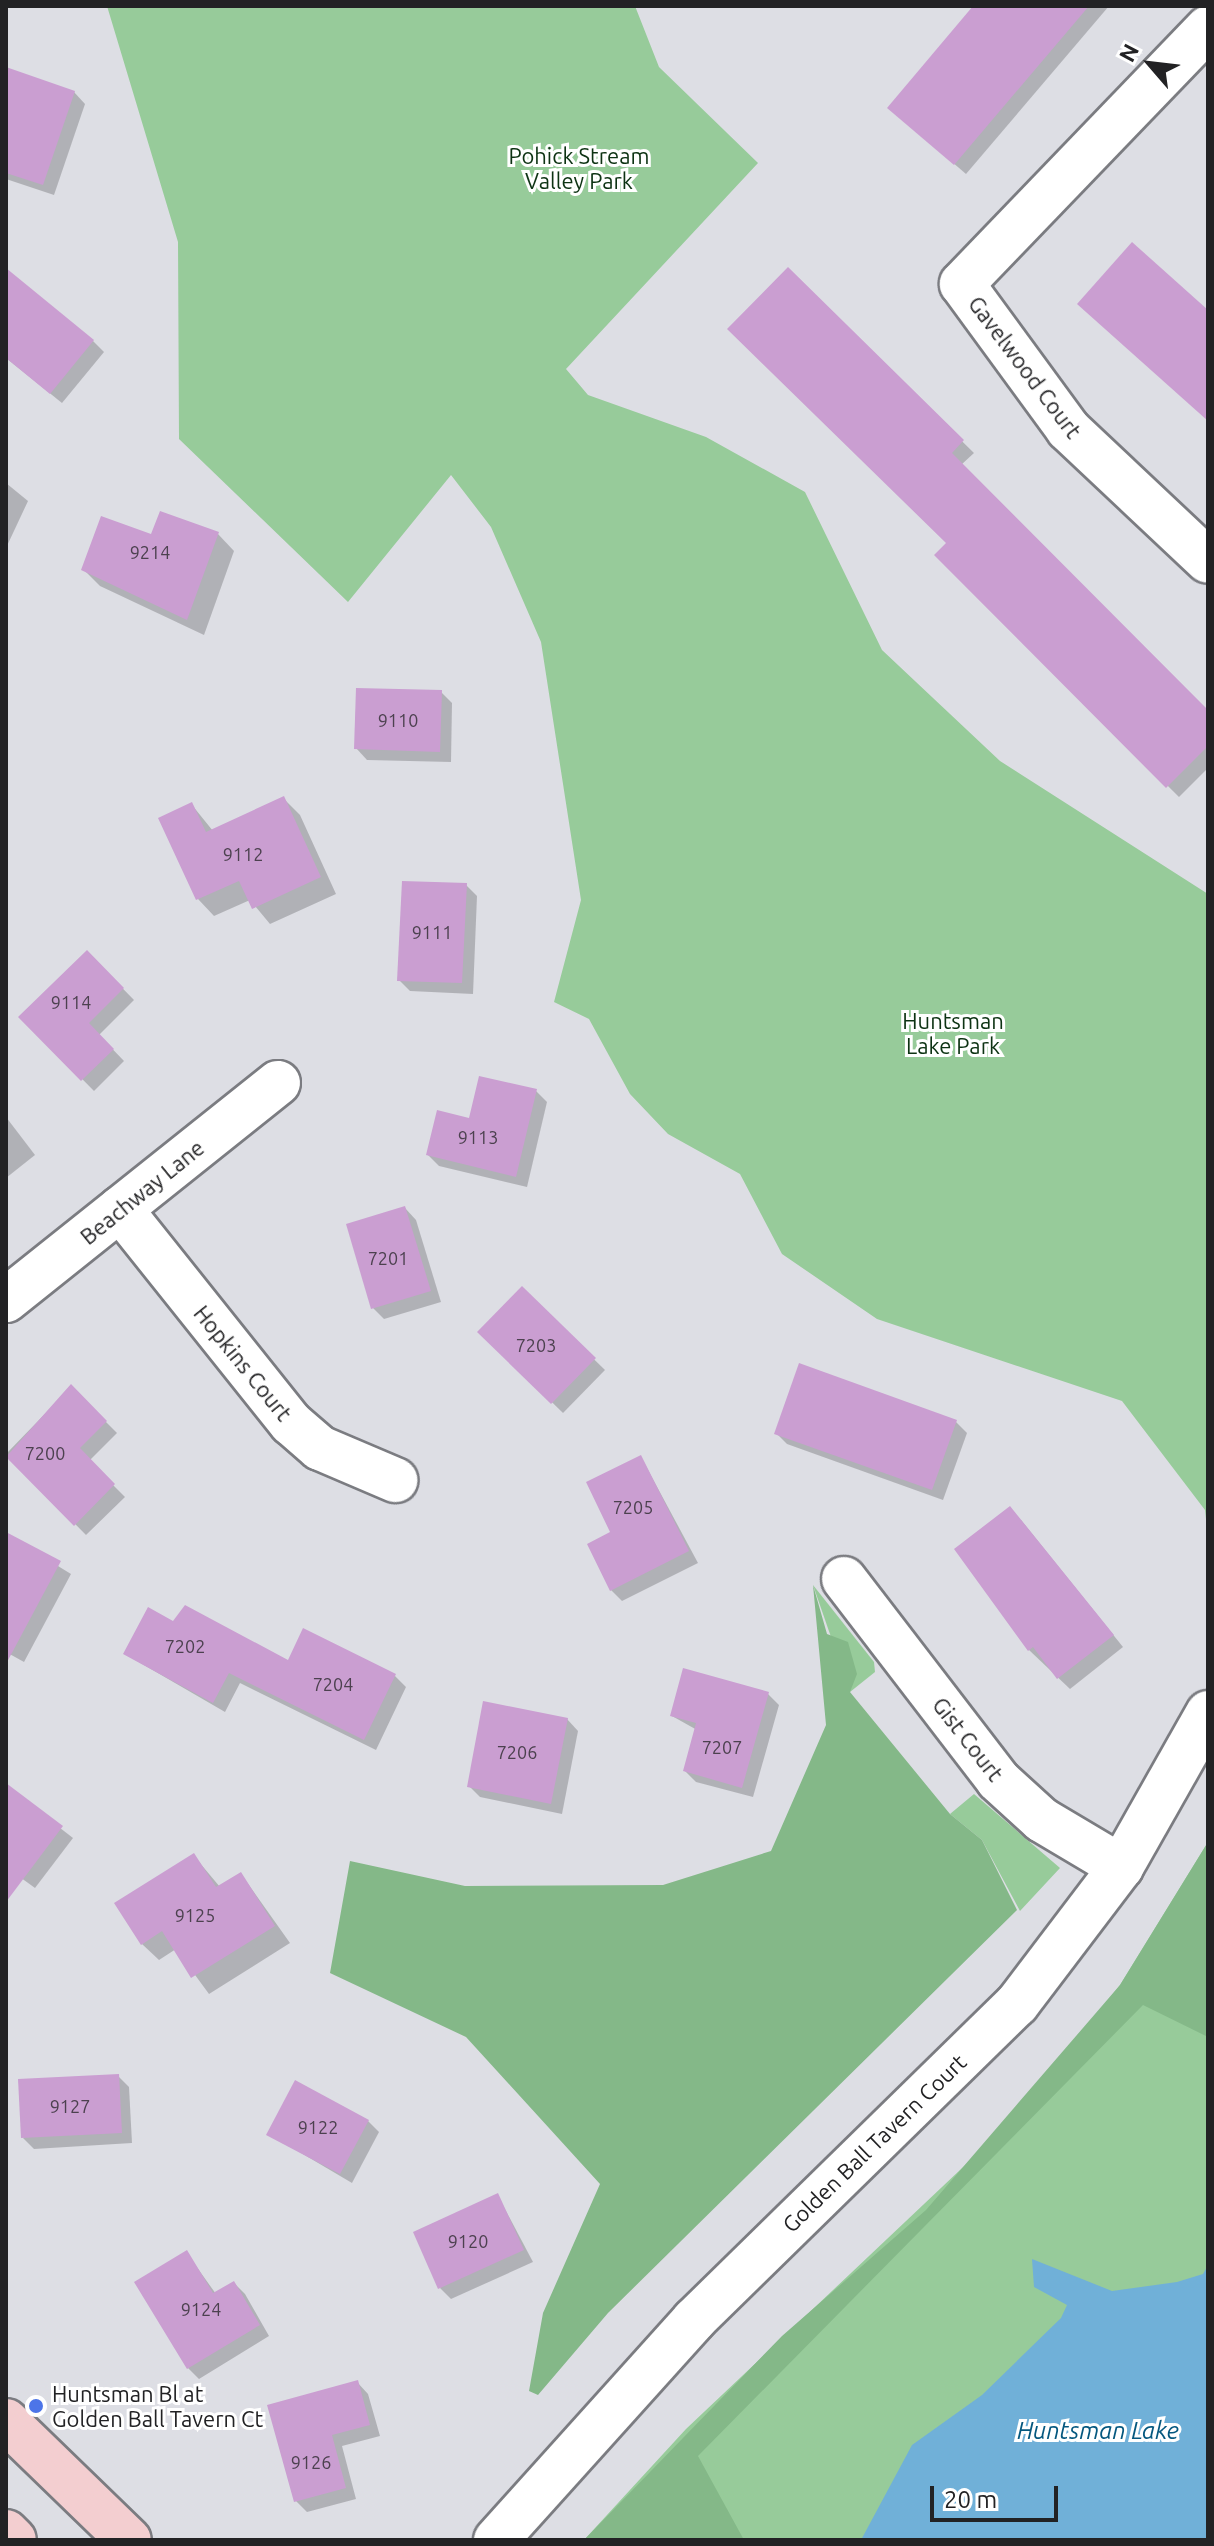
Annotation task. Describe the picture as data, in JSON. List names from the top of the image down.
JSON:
{
  "streets": {
    "street": [
      "Gavelwood Court",
      "Beachway Lane",
      "Hopkins Court",
      "Gist Court",
      "Golden Ball Tavern Court"
    ]
  },
  "crossings": [
    ["Beachway Lane", "Hopkins Court"],
    ["Gist Court", "Golden Ball Tavern Court"]
  ],
  "water": ["Huntsman Lake"],
  "parks": ["Pohick Stream Valley Park", "Huntsman Lake Park"],
  "places": ["Huntsman Bl at Golden Ball Tavern Ct"],
  "house_numbers": [
    "9214",
    "9110",
    "9112",
    "9111",
    "9114",
    "9113",
    "7201",
    "7203",
    "7200",
    "7205",
    "7202",
    "7204",
    "7207",
    "7206",
    "9125",
    "9127",
    "9122",
    "9120",
    "9124",
    "9126"
  ],
  "scale_bar": "20 m",
  "north": "top left"
}
